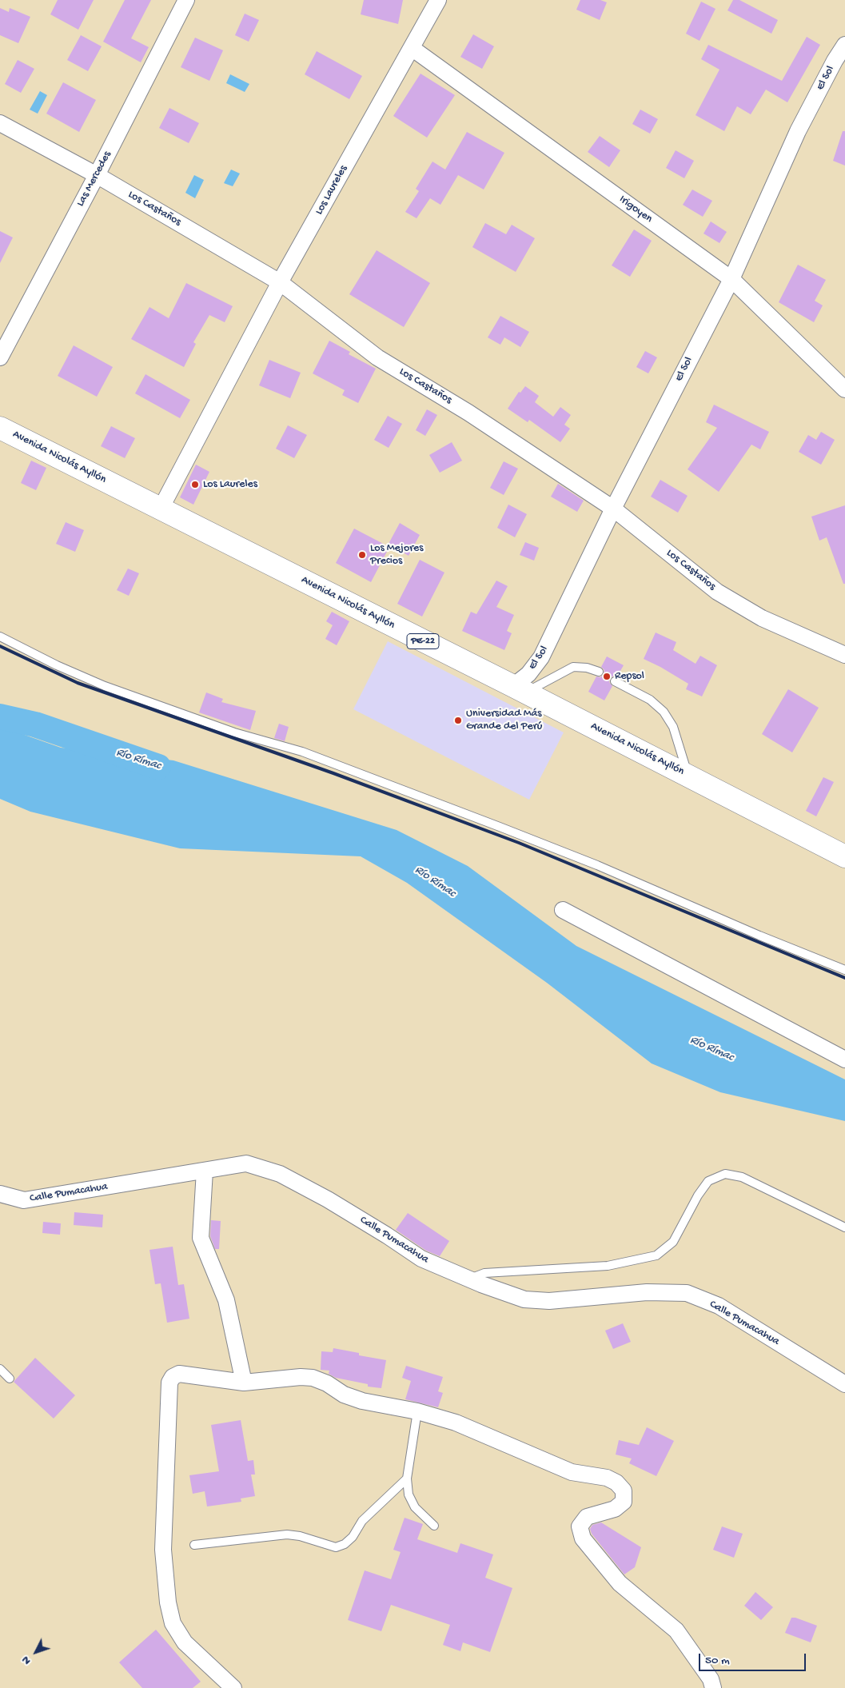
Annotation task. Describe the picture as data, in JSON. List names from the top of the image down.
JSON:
{
  "streets": {
    "highway": ["Avenida Nicolás Ayllón", "PE-22"],
    "street": [
      "El Sol",
      "Las Mercedes",
      "Los Laureles",
      "Los Castaños",
      "Irigoyen",
      "Calle Pumacahua"
    ]
  },
  "crossings": [
    ["El Sol", "Los Castaños"],
    ["El Sol", "Irigoyen"],
    ["El Sol", "Avenida Nicolás Ayllón"],
    ["Las Mercedes", "Los Castaños"],
    ["Los Laureles", "Los Castaños"],
    ["Los Laureles", "Irigoyen"],
    ["Los Laureles", "Avenida Nicolás Ayllón"]
  ],
  "water": ["Río Rímac"],
  "places": [
    "Los Laureles",
    "Los Mejores Precios",
    "Repsol",
    "Universidad Más Grande del Perú"
  ],
  "scale_bar": "50 m",
  "north": "bottom left"
}
